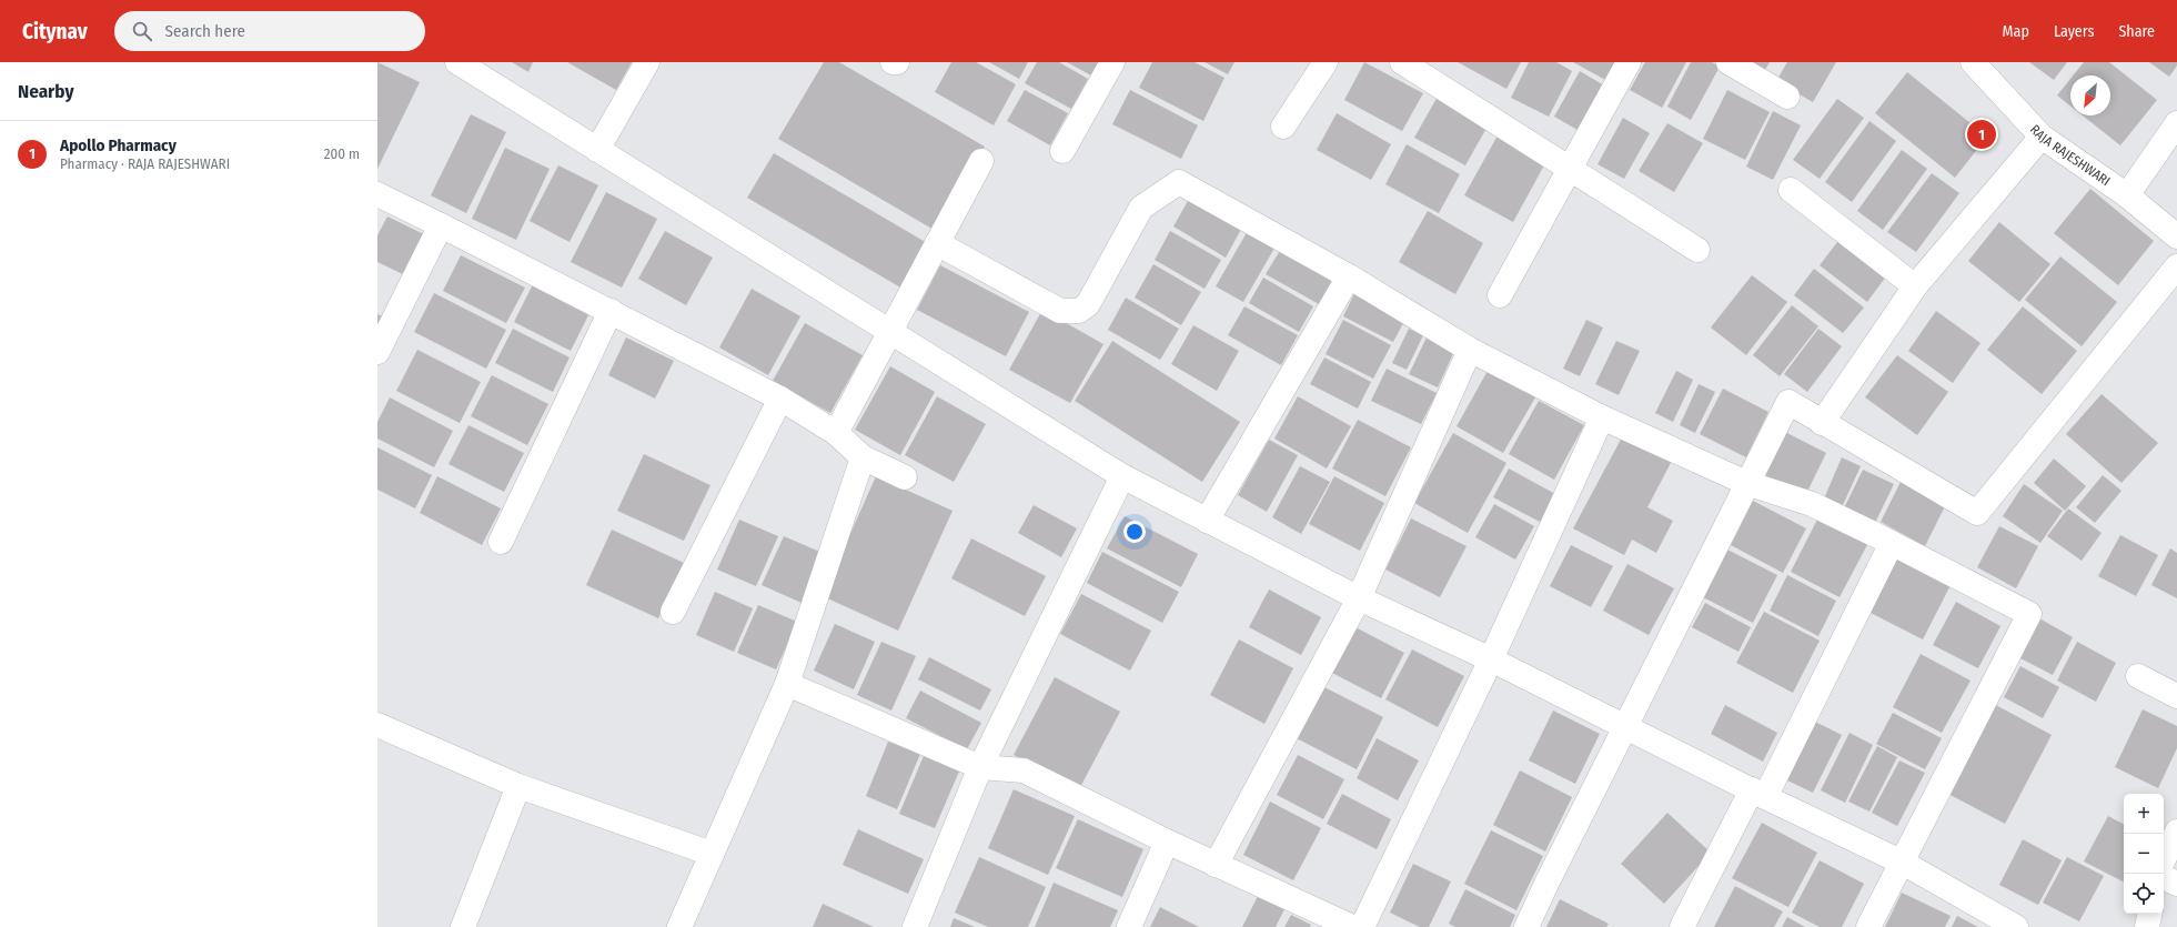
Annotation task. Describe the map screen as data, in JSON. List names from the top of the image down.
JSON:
{
  "streets": {
    "street": ["RAJA RAJESHWARI"]
  },
  "north": "bottom left",
  "page": {
    "header": "Citynav",
    "search": "Search here",
    "nav": ["Map", "Layers", "Share"],
    "heading": "Nearby",
    "pins": "1",
    "list": [
      {
        "mark": "1",
        "name": "Apollo Pharmacy",
        "note": "Pharmacy · RAJA RAJESHWARI",
        "value": "200 m"
      }
    ],
    "map_buttons": ["+", "−"]
  }
}
